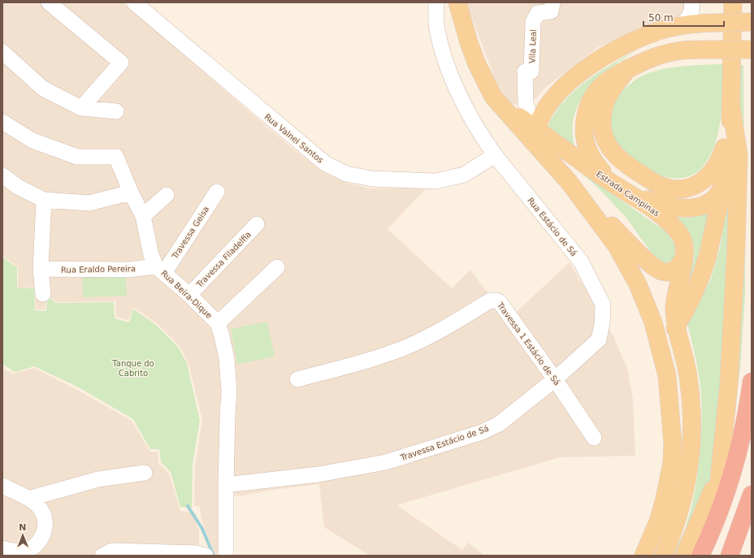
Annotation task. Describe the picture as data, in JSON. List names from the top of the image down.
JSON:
{
  "streets": {
    "main road": ["Estrada Campinas"],
    "street": [
      "Vila Leal",
      "Rua Valnei Santos",
      "Rua Estácio de Sá",
      "Travessa Geisa",
      "Travessa Filadelfia",
      "Rua Eraldo Pereira",
      "Rua Beira-Dique",
      "Travessa 1 Estácio de Sá",
      "Travessa Estácio de Sá"
    ]
  },
  "crossings": [
    ["Vila Leal", "Estrada Campinas"],
    ["Rua Valnei Santos", "Rua Estácio de Sá"],
    ["Rua Estácio de Sá", "Travessa Estácio de Sá"],
    ["Travessa Geisa", "Rua Eraldo Pereira"],
    ["Travessa Geisa", "Rua Beira-Dique"],
    ["Travessa Filadelfia", "Rua Beira-Dique"],
    ["Rua Eraldo Pereira", "Rua Beira-Dique"],
    ["Rua Beira-Dique", "Travessa Estácio de Sá"],
    ["Travessa 1 Estácio de Sá", "Travessa Estácio de Sá"]
  ],
  "parks": ["Tanque do Cabrito"],
  "scale_bar": "50 m",
  "north": "top"
}
